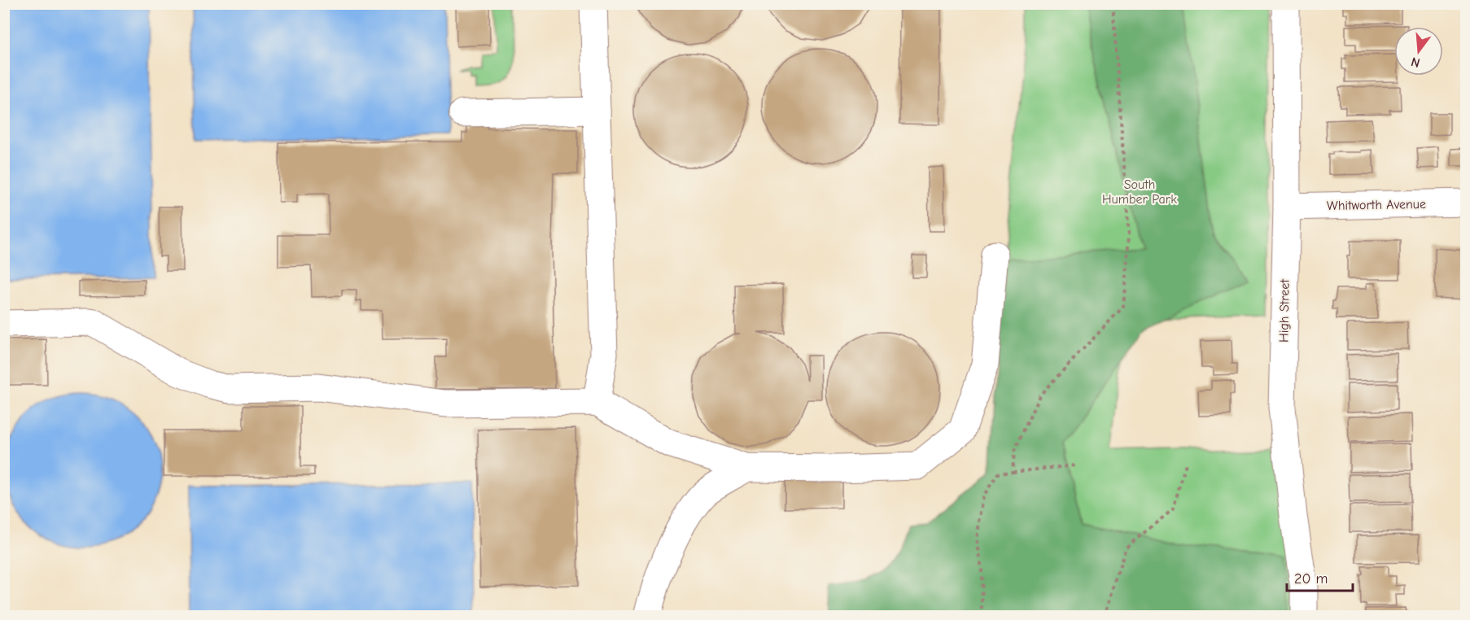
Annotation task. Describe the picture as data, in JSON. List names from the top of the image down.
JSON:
{
  "streets": {
    "street": ["Whitworth Avenue", "High Street"]
  },
  "crossings": [
    ["Whitworth Avenue", "High Street"]
  ],
  "parks": ["South Humber Park"],
  "scale_bar": "20 m",
  "north": "bottom"
}
